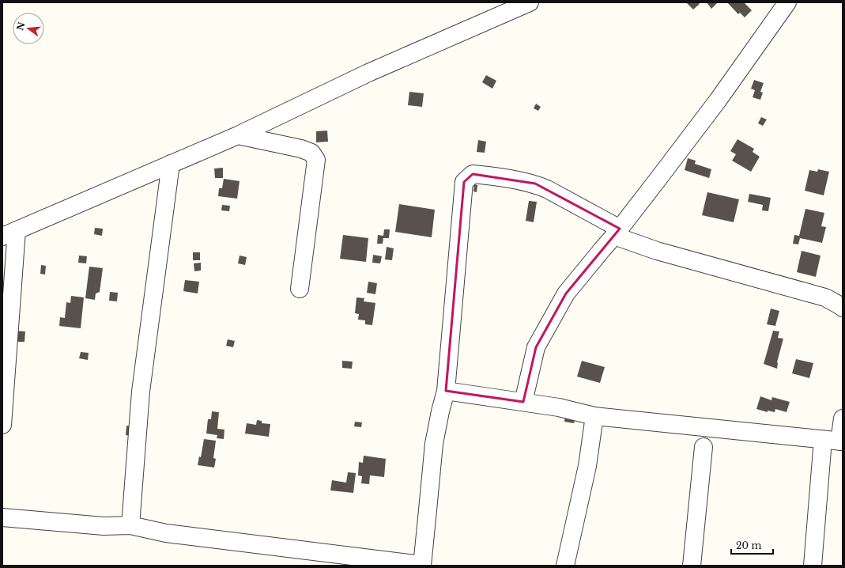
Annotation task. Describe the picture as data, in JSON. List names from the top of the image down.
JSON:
{
  "scale_bar": "20 m",
  "north": "left"
}
